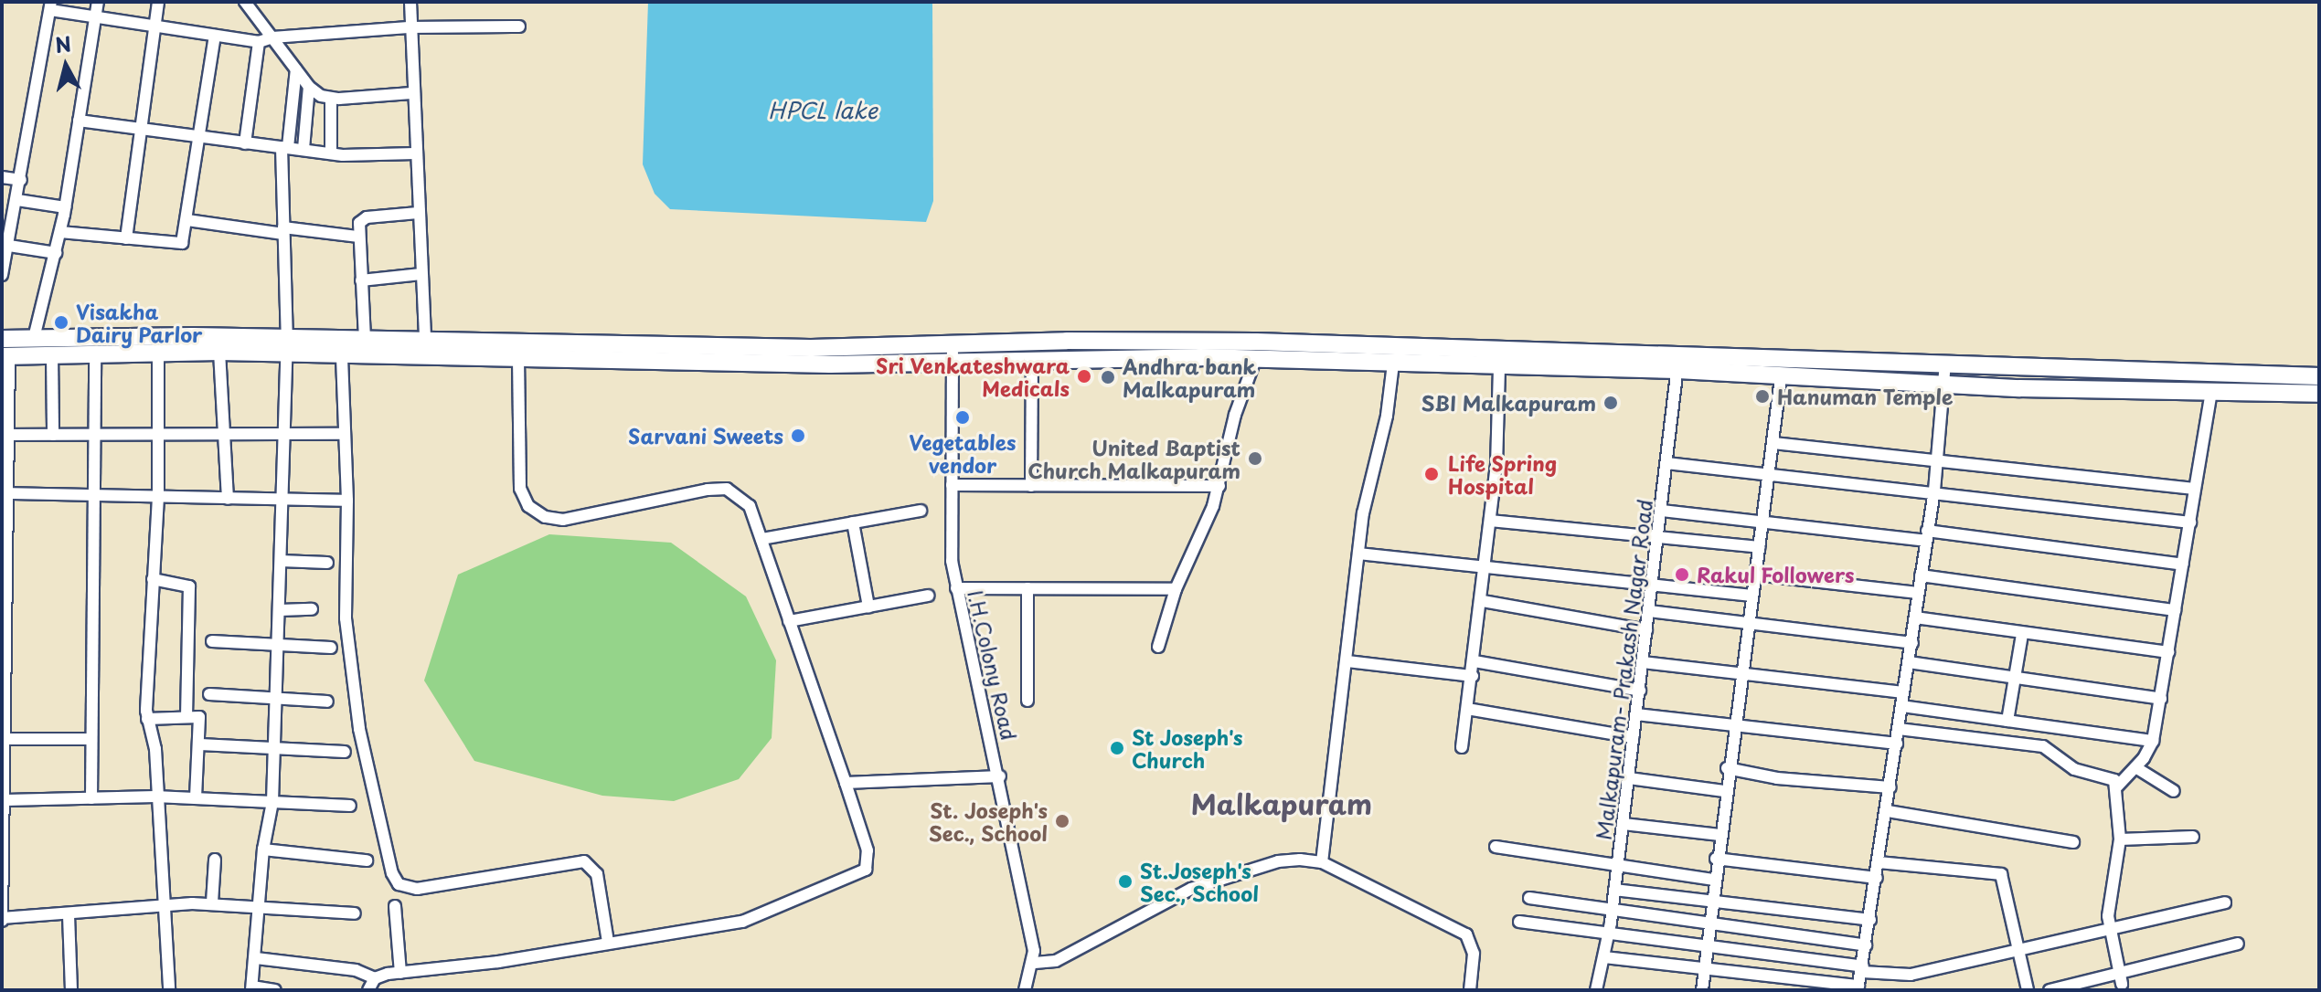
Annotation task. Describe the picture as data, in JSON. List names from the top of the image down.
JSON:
{
  "streets": {
    "street": ["I.H.Colony Road", "Malkapuram- Prakash Nagar Road"]
  },
  "districts": ["Malkapuram"],
  "water": ["HPCL lake"],
  "places": [
    "Visakha Dairy Parlor",
    "Sri Venkateshwara Medicals",
    "Andhra bank Malkapuram",
    "Hanuman Temple",
    "SBI Malkapuram",
    "Vegetables vendor",
    "Sarvani Sweets",
    "United Baptist Church Malkapuram",
    "Life Spring Hospital",
    "Rakul Followers",
    "St Joseph's Church",
    "St. Joseph's Sec., School",
    "St.Joseph's Sec., School"
  ],
  "north": "top"
}
